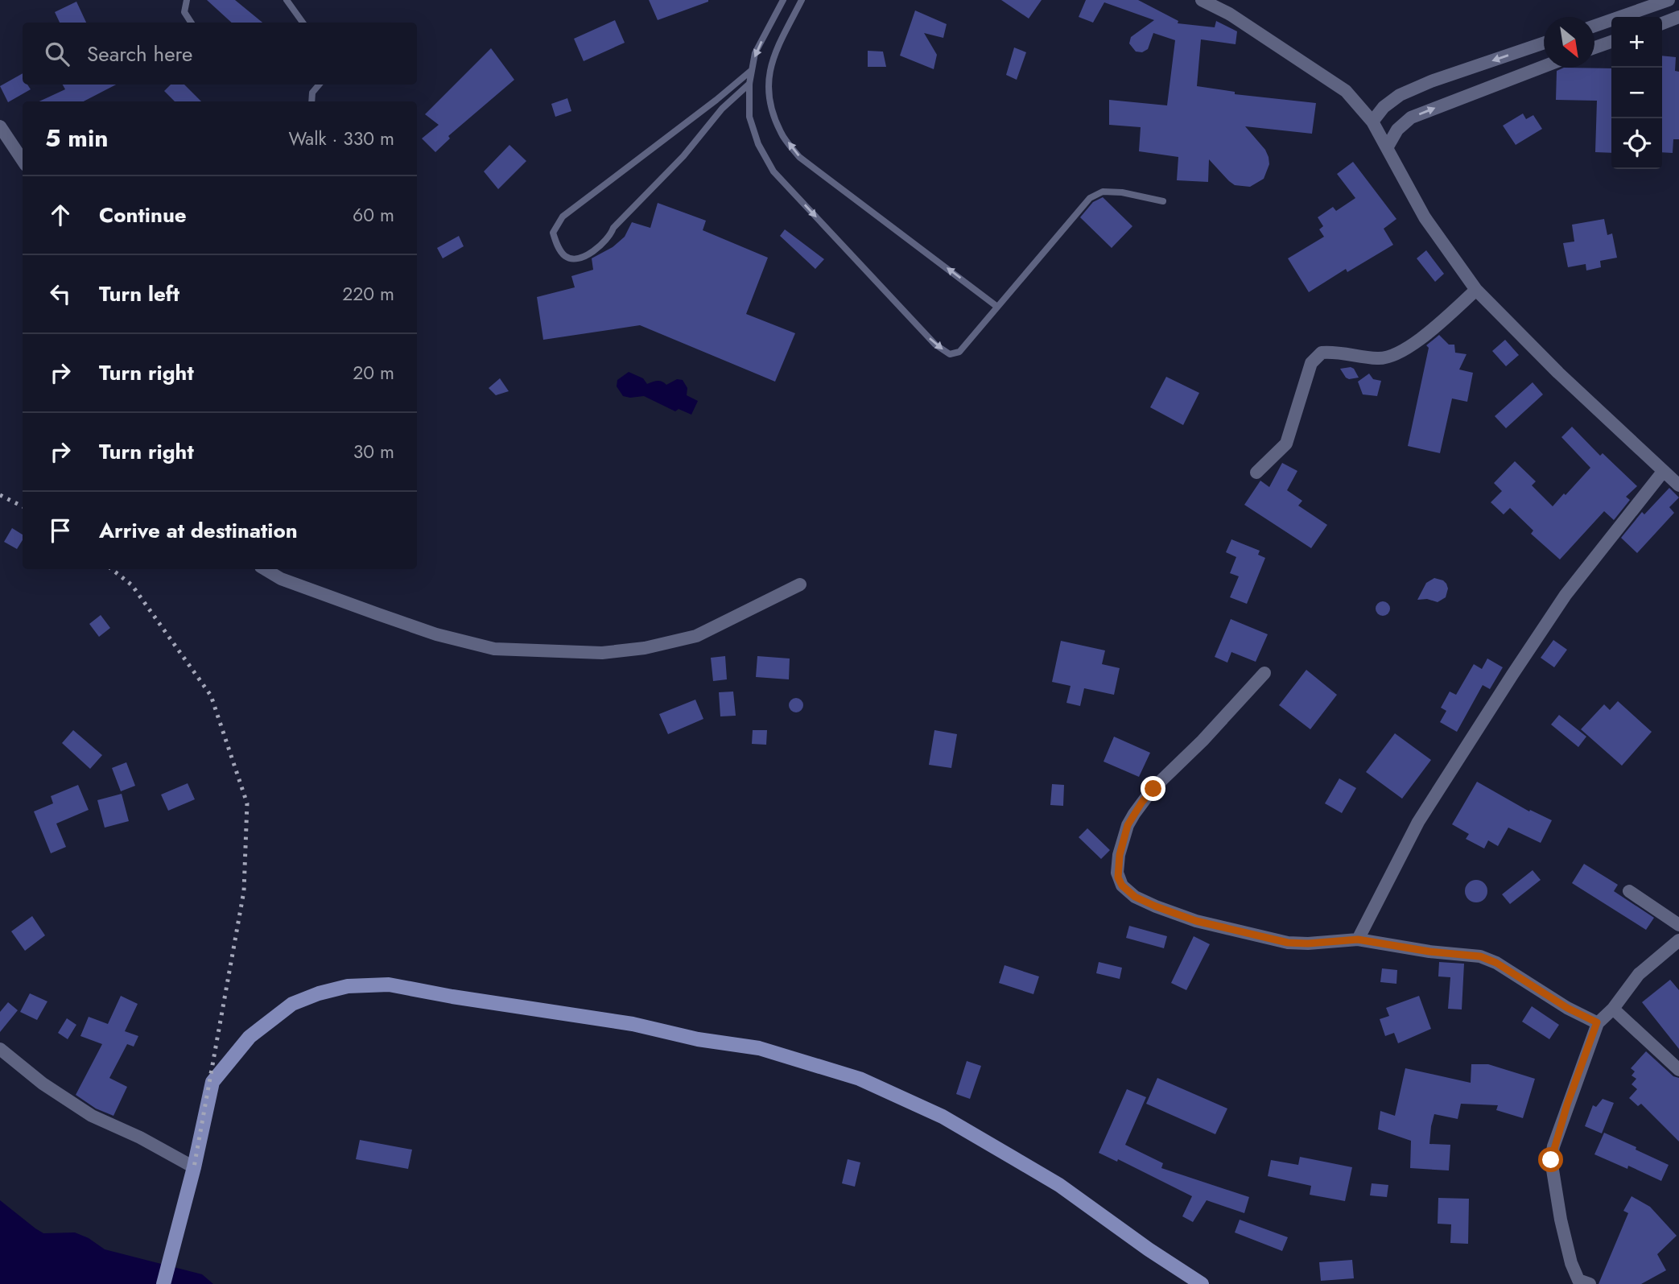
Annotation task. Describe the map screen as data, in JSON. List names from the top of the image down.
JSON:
{
  "north": "bottom right",
  "page": {
    "map_buttons": ["+", "−"],
    "search": "Search here",
    "heading": ["5 min", "Walk · 330 m"],
    "list": [
      ["Continue", "60 m"],
      ["Turn left", "220 m"],
      ["Turn right", "20 m"],
      ["Turn right", "30 m"],
      "Arrive at destination"
    ]
  }
}
